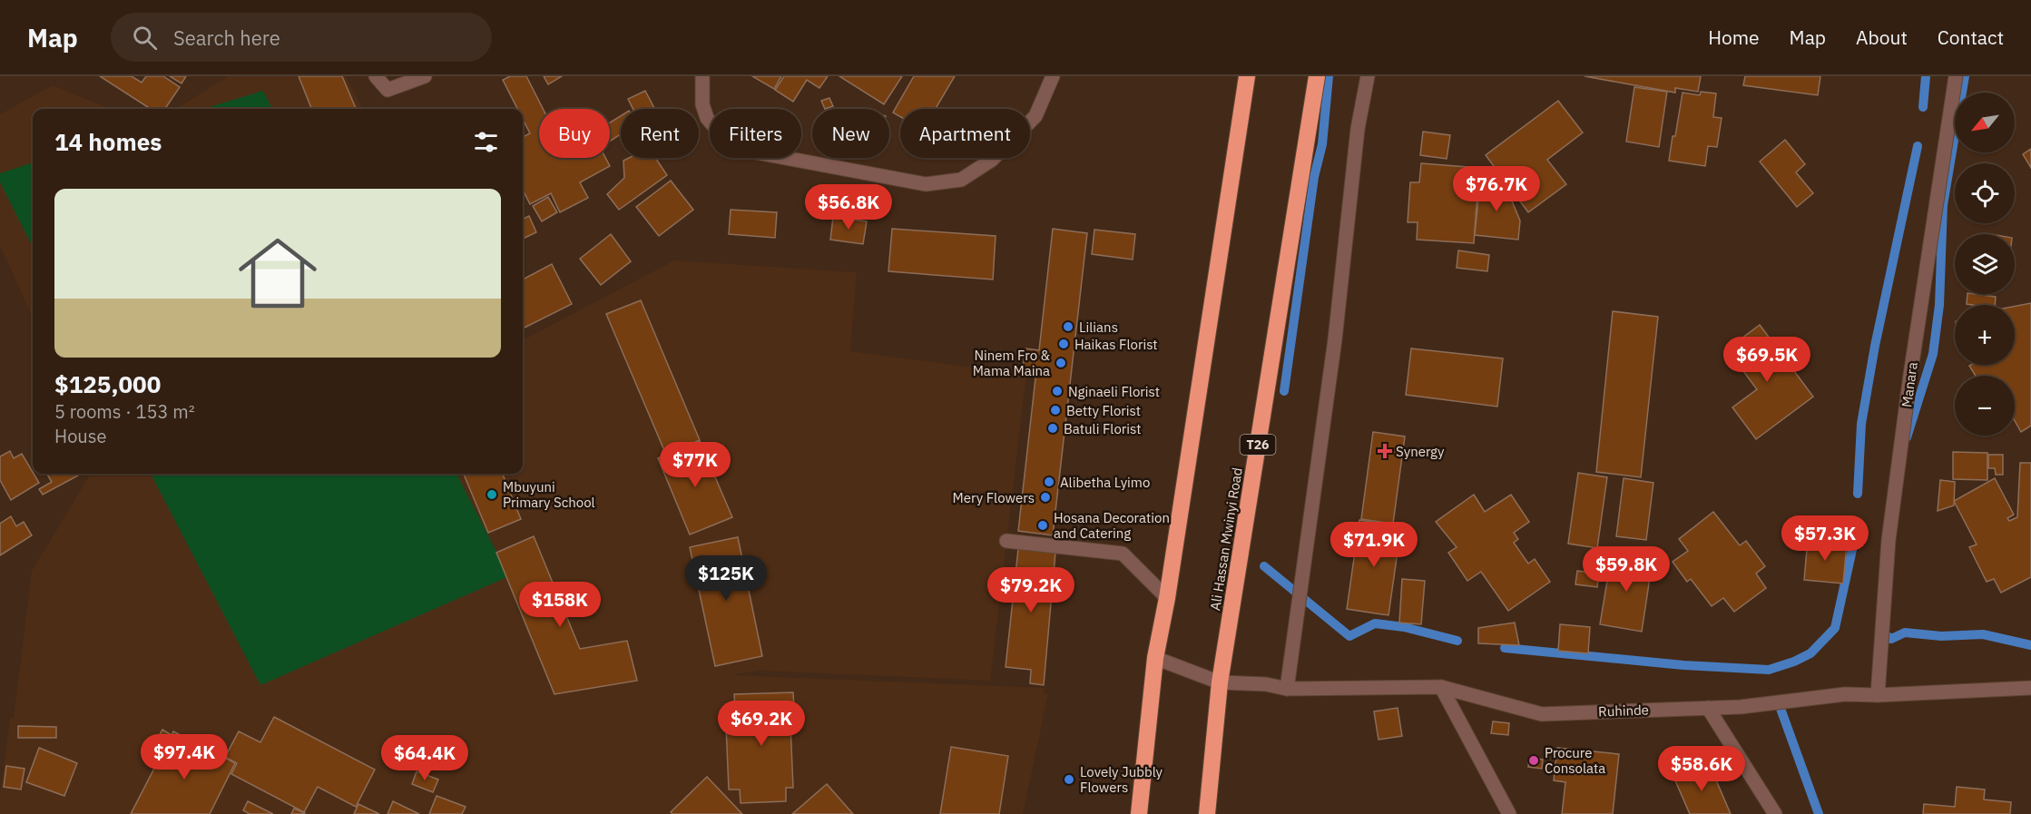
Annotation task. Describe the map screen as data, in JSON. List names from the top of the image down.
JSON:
{
  "streets": {
    "highway": ["T26", "Ali Hassan Mwinyi Road"],
    "street": ["Manara", "Ruhinde"]
  },
  "crossings": [
    ["Manara", "Ruhinde"],
    ["Ali Hassan Mwinyi Road", "Ruhinde"]
  ],
  "places": {
    "other": [
      "Lilians",
      "Haikas Florist",
      "Ninem Fro & Mama Maina",
      "Nginaeli Florist",
      "Betty Florist",
      "Batuli Florist",
      "Alibetha Lyimo",
      "Mbuyuni Primary School",
      "Mery Flowers",
      "Hosana Decoration and Catering",
      "Procure Consolata",
      "Lovely Jubbly Flowers"
    ],
    "health": ["Synergy"]
  },
  "north": "bottom left",
  "page": {
    "header": "Map",
    "search": "Search here",
    "nav": [
      "Home",
      "Map",
      "About",
      "Contact"
    ],
    "map_buttons": ["+", "−"],
    "chip": [
      "Buy",
      "Rent",
      "Filters",
      "New",
      "Apartment"
    ],
    "heading": "14 homes",
    "price": [
      "$76.7K",
      "$56.8K",
      "$69.5K",
      "$77K",
      "$57.3K",
      "$71.9K",
      "$59.8K",
      "$125K",
      "$79.2K",
      "$158K",
      "$69.2K",
      "$97.4K",
      "$64.4K",
      "$58.6K"
    ],
    "list": [
      {
        "name": "$125,000",
        "note": "5 rooms · 153 m² · House"
      }
    ]
  }
}
